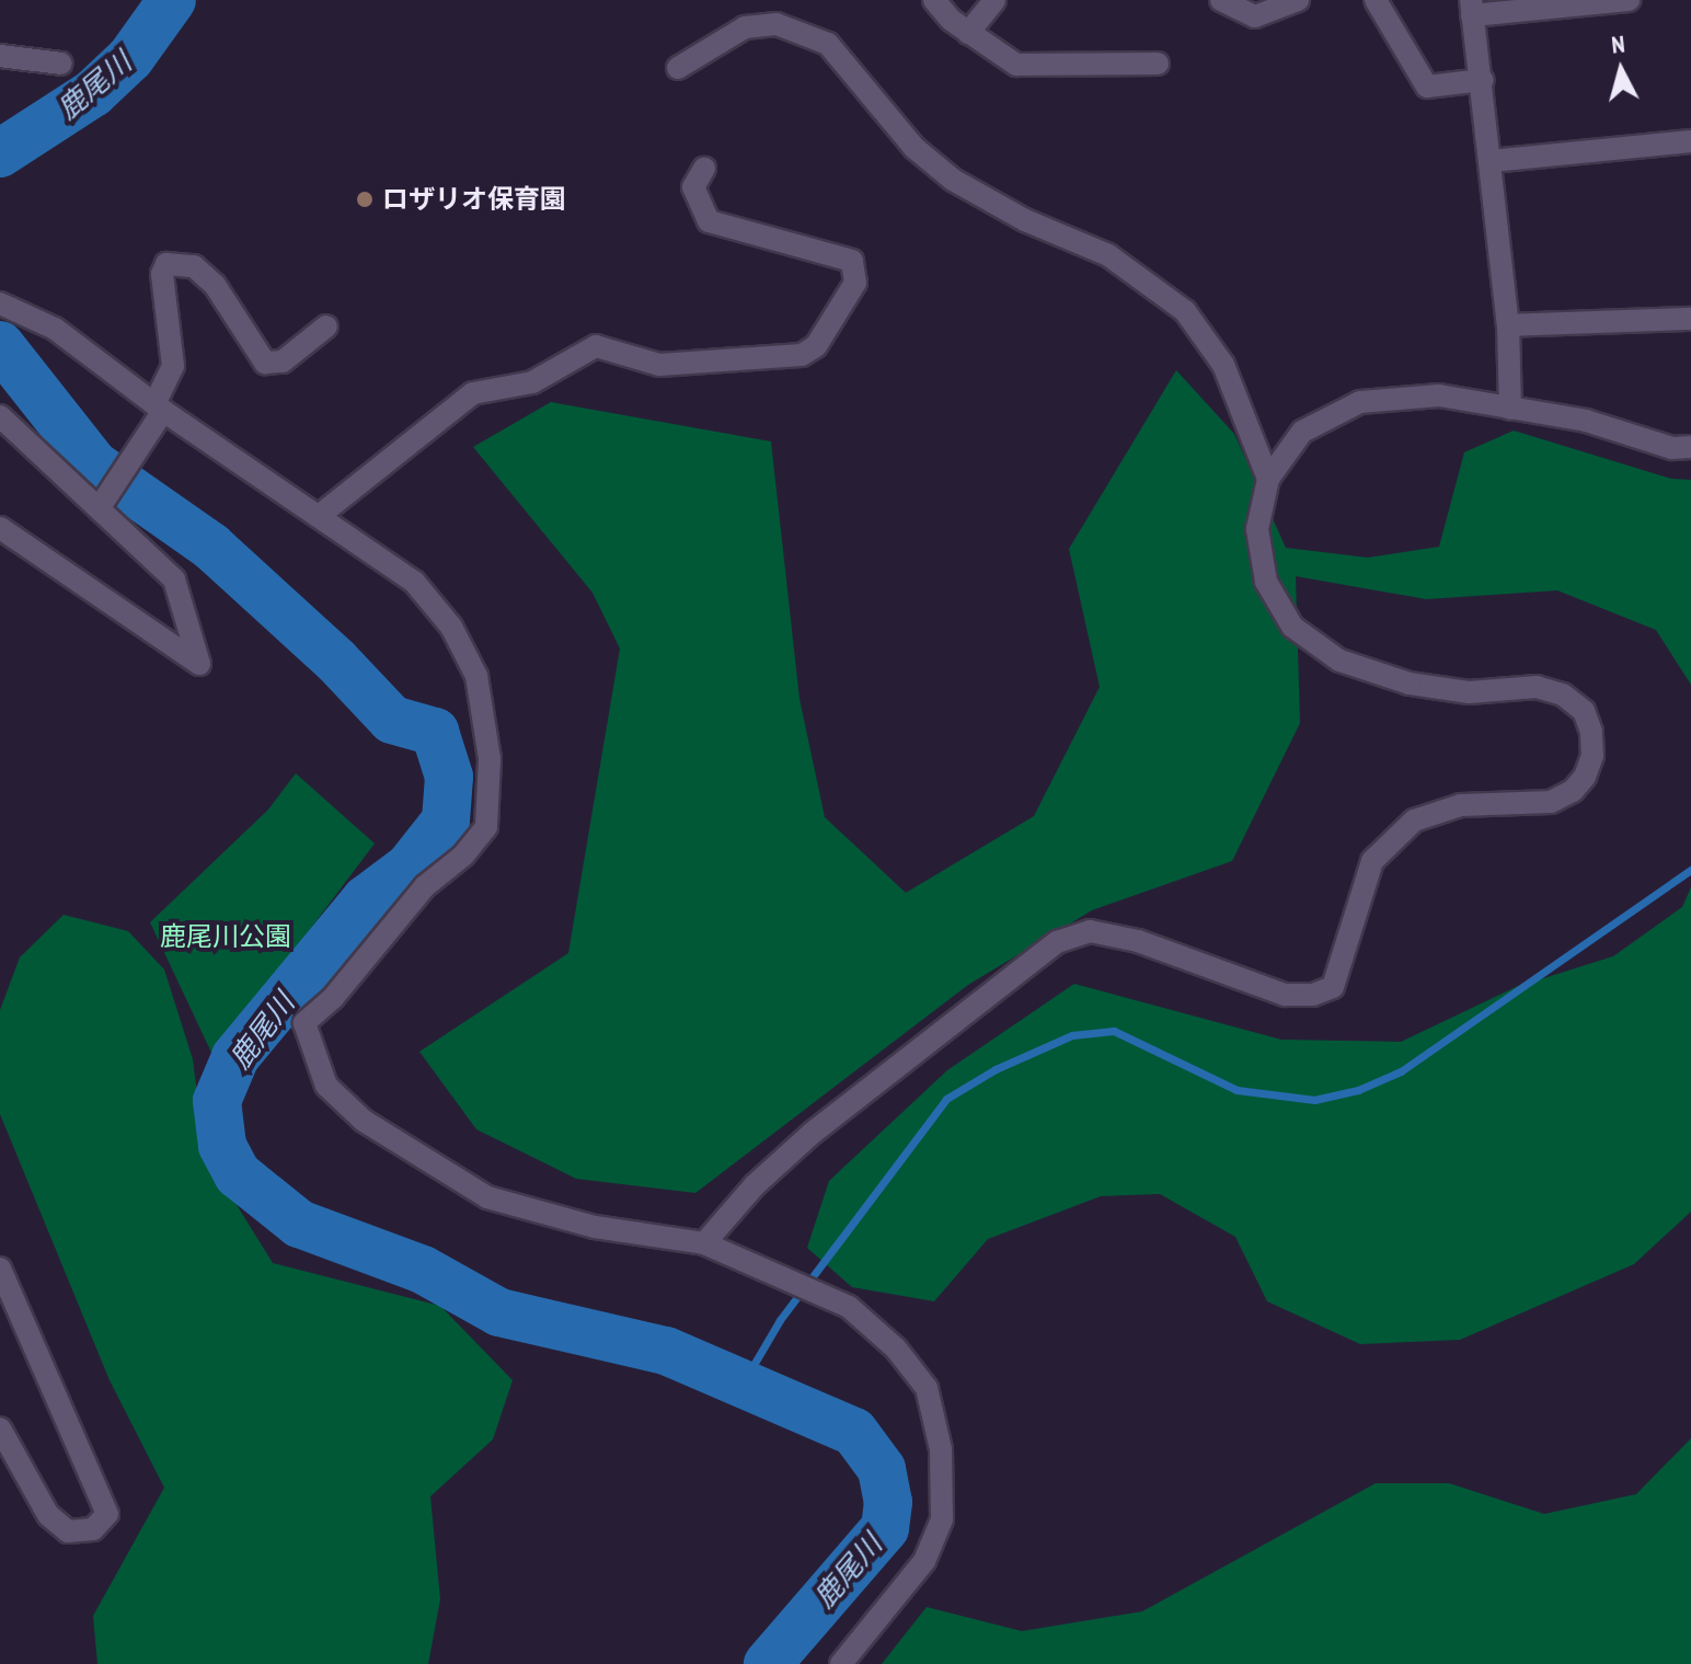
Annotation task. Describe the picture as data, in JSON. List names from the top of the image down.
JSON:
{
  "water": ["鹿尾川"],
  "parks": ["鹿尾川公園"],
  "places": ["ロザリオ保育園"],
  "north": "top"
}
